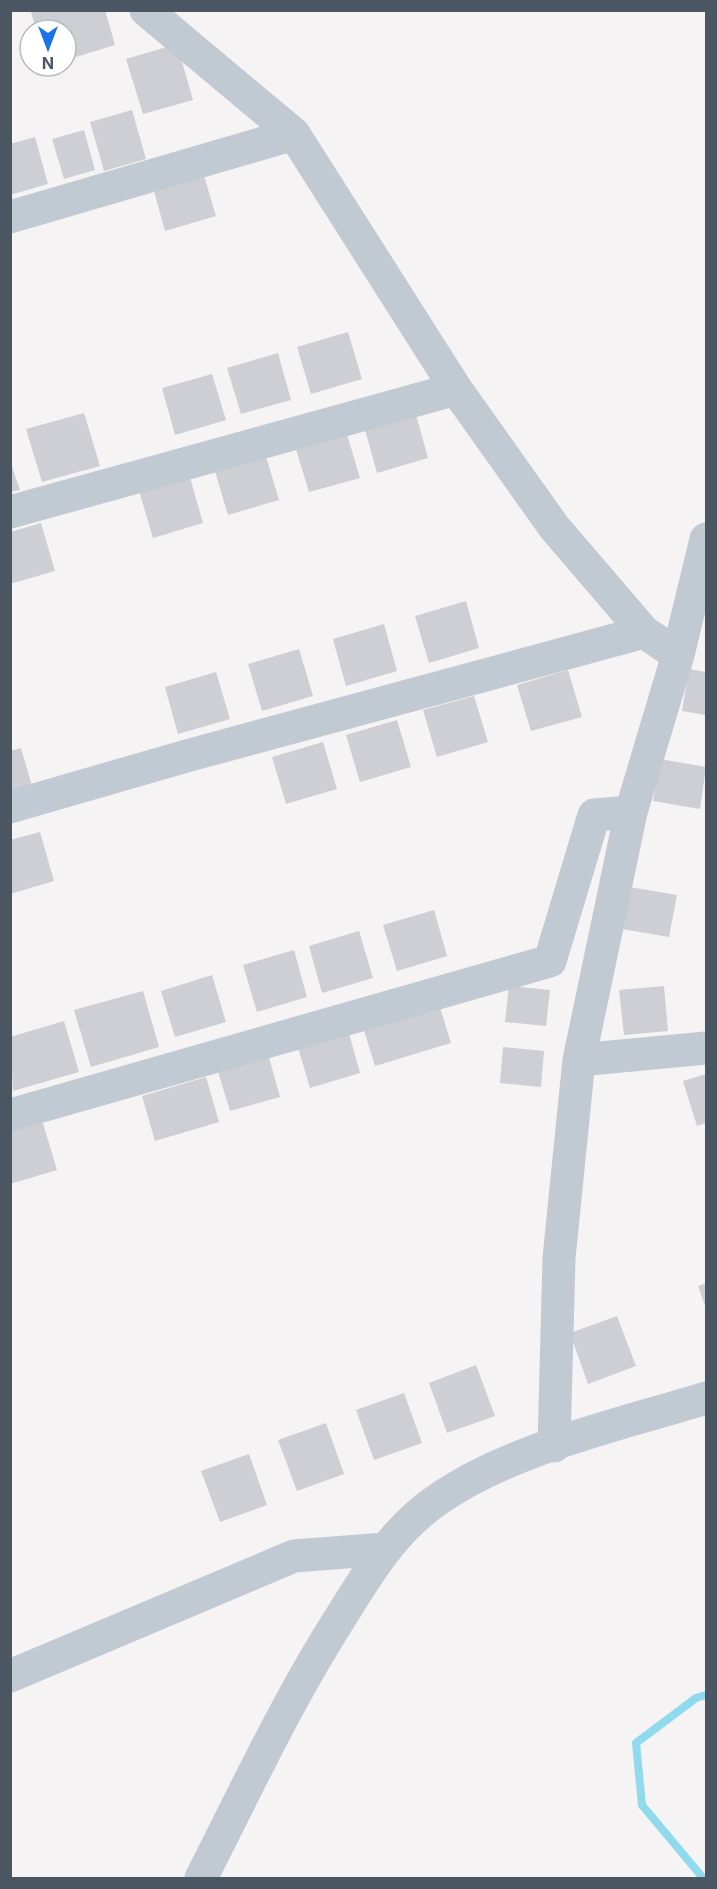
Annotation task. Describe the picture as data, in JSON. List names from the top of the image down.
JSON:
{
  "north": "bottom"
}
